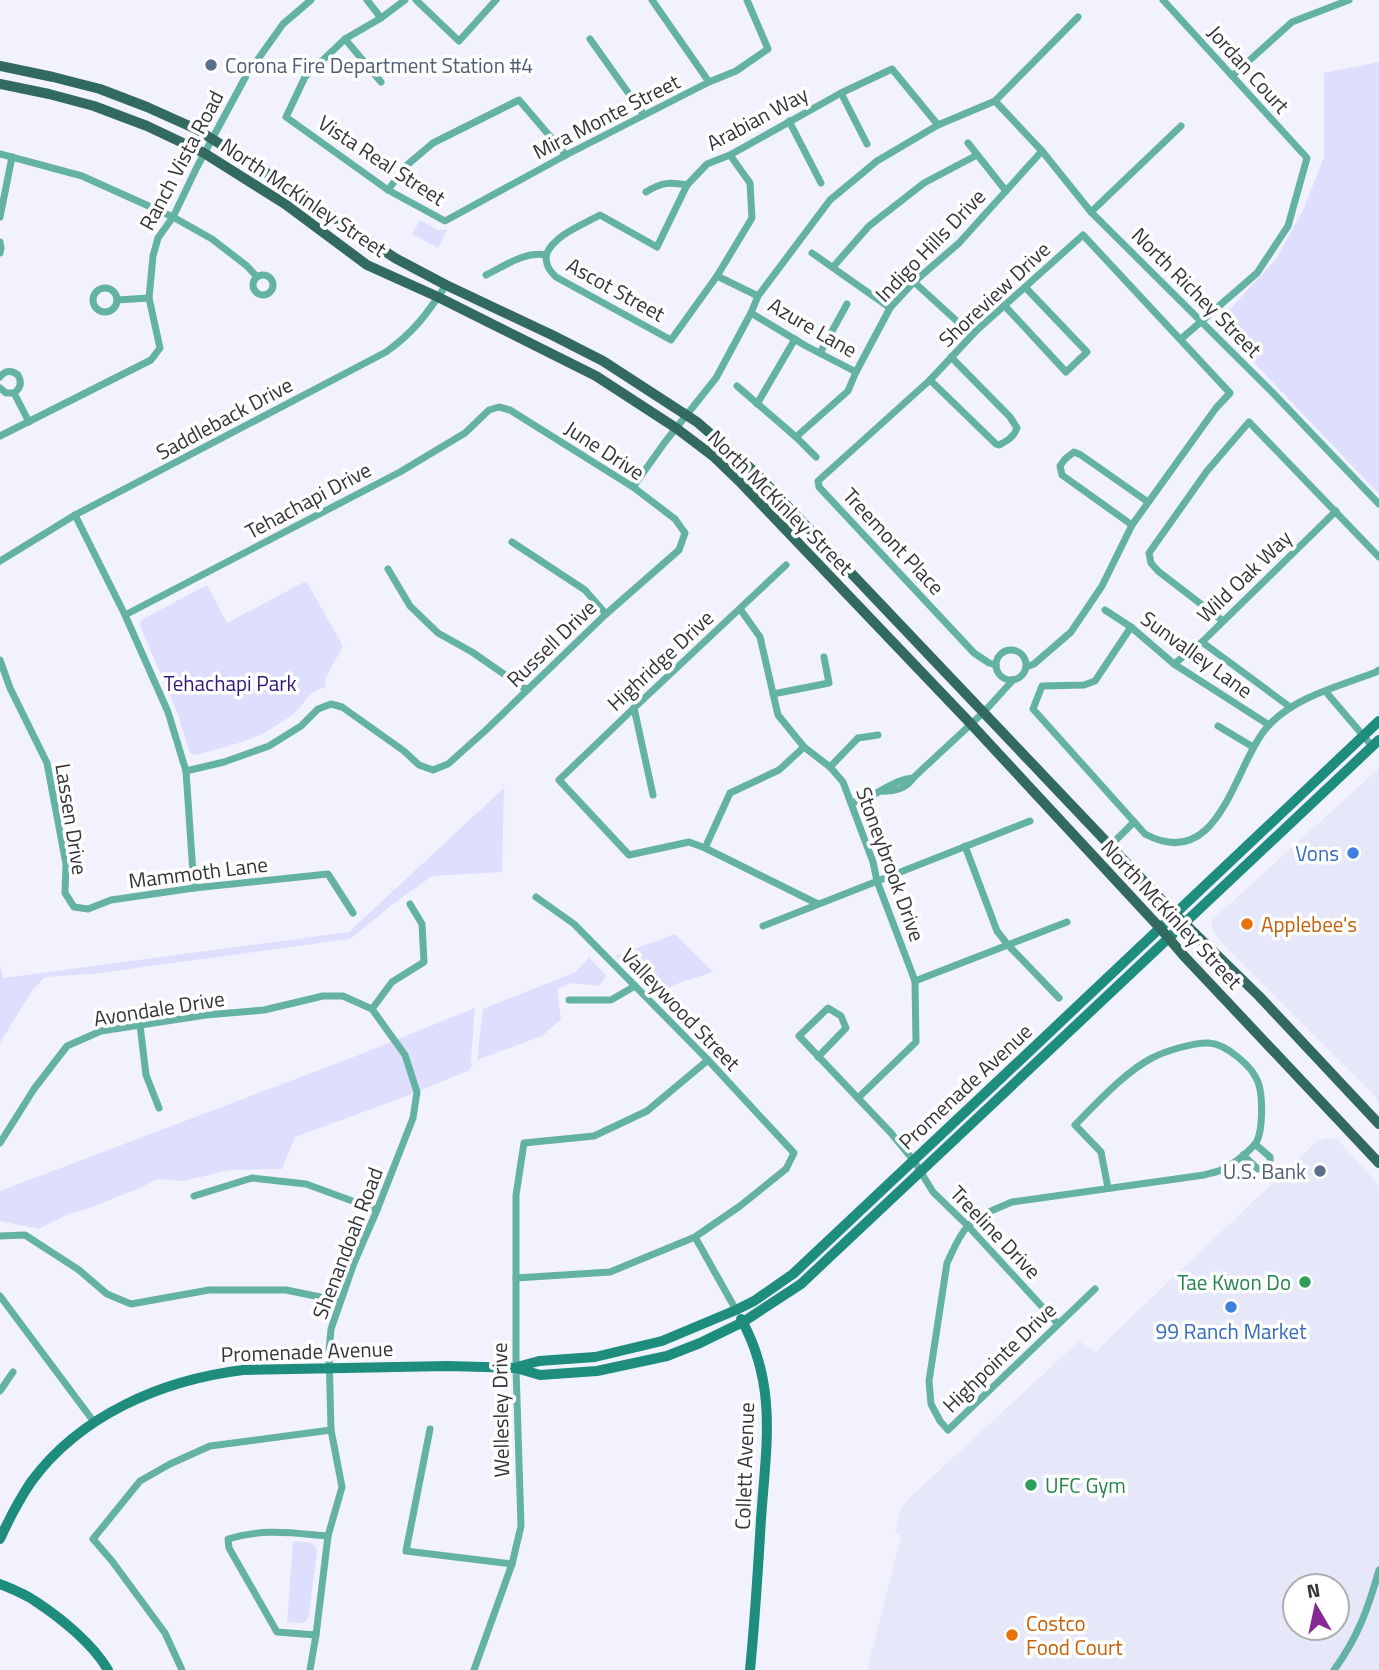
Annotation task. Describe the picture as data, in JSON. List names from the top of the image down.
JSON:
{
  "streets": {
    "main road": ["North McKinley Street", "Promenade Avenue", "Collett Avenue"],
    "street": [
      "Jordan Court",
      "Mira Monte Street",
      "Arabian Way",
      "Ranch Vista Road",
      "Vista Real Street",
      "Indigo Hills Drive",
      "Ascot Street",
      "North Richey Street",
      "Shoreview Drive",
      "Azure Lane",
      "Saddleback Drive",
      "June Drive",
      "Tehachapi Drive",
      "Treemont Place",
      "Wild Oak Way",
      "Russell Drive",
      "Sunvalley Lane",
      "Highridge Drive",
      "Lassen Drive",
      "Stoneybrook Drive",
      "Mammoth Lane",
      "Avondale Drive",
      "Valleywood Street",
      "Treeline Drive",
      "Shenandoah Road",
      "Highpointe Drive",
      "Wellesley Drive"
    ]
  },
  "crossings": [
    ["Jordan Court", "North Richey Street"],
    ["Mira Monte Street", "Vista Real Street"],
    ["Arabian Way", "Ascot Street"],
    ["Ranch Vista Road", "North McKinley Street"],
    ["North McKinley Street", "Saddleback Drive"],
    ["North McKinley Street", "Promenade Avenue"],
    ["Indigo Hills Drive", "North Richey Street"],
    ["Indigo Hills Drive", "Azure Lane"],
    ["Shoreview Drive", "Treemont Place"],
    ["June Drive", "Tehachapi Drive"],
    ["June Drive", "Russell Drive"],
    ["Wild Oak Way", "Sunvalley Lane"],
    ["Highridge Drive", "Stoneybrook Drive"],
    ["Lassen Drive", "Mammoth Lane"],
    ["Stoneybrook Drive", "Treeline Drive"],
    ["Avondale Drive", "Shenandoah Road"],
    ["Valleywood Street", "Wellesley Drive"],
    ["Valleywood Street", "Collett Avenue"],
    ["Promenade Avenue", "Treeline Drive"],
    ["Promenade Avenue", "Shenandoah Road"],
    ["Promenade Avenue", "Wellesley Drive"],
    ["Promenade Avenue", "Collett Avenue"],
    ["Treeline Drive", "Highpointe Drive"]
  ],
  "parks": ["Tehachapi Park"],
  "places": [
    "Corona Fire Department Station #4",
    "Vons",
    "Applebee's",
    "U.S. Bank",
    "Tae Kwon Do",
    "99 Ranch Market",
    "UFC Gym",
    "Costco Food Court"
  ],
  "north": "top"
}
